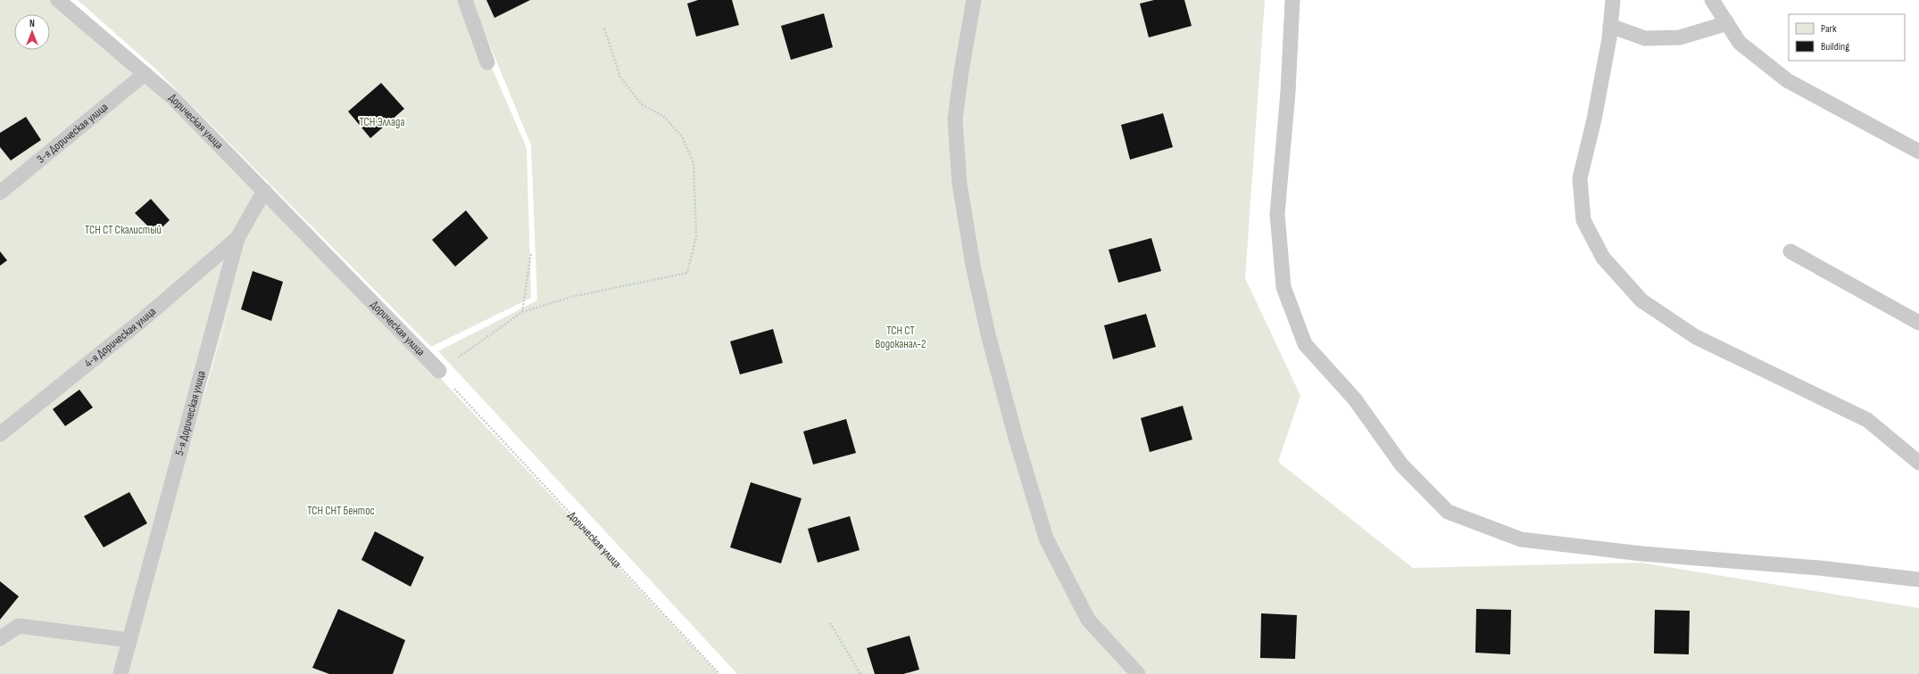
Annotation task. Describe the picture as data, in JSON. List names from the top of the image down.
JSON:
{
  "streets": {
    "lane": [
      "Дорическая улица",
      "3-я Дорическая улица",
      "4-я Дорическая улица",
      "5-я Дорическая улица"
    ]
  },
  "crossings": [
    ["Дорическая улица", "3-я Дорическая улица"],
    ["Дорическая улица", "5-я Дорическая улица"],
    ["4-я Дорическая улица", "5-я Дорическая улица"]
  ],
  "parks": [
    "ТСН Эллада",
    "ТСН СТ Скалистый",
    "ТСН СТ Водоканал-2",
    "ТСН СНТ Бентос"
  ],
  "legend": ["Park", "Building"],
  "north": "top"
}
